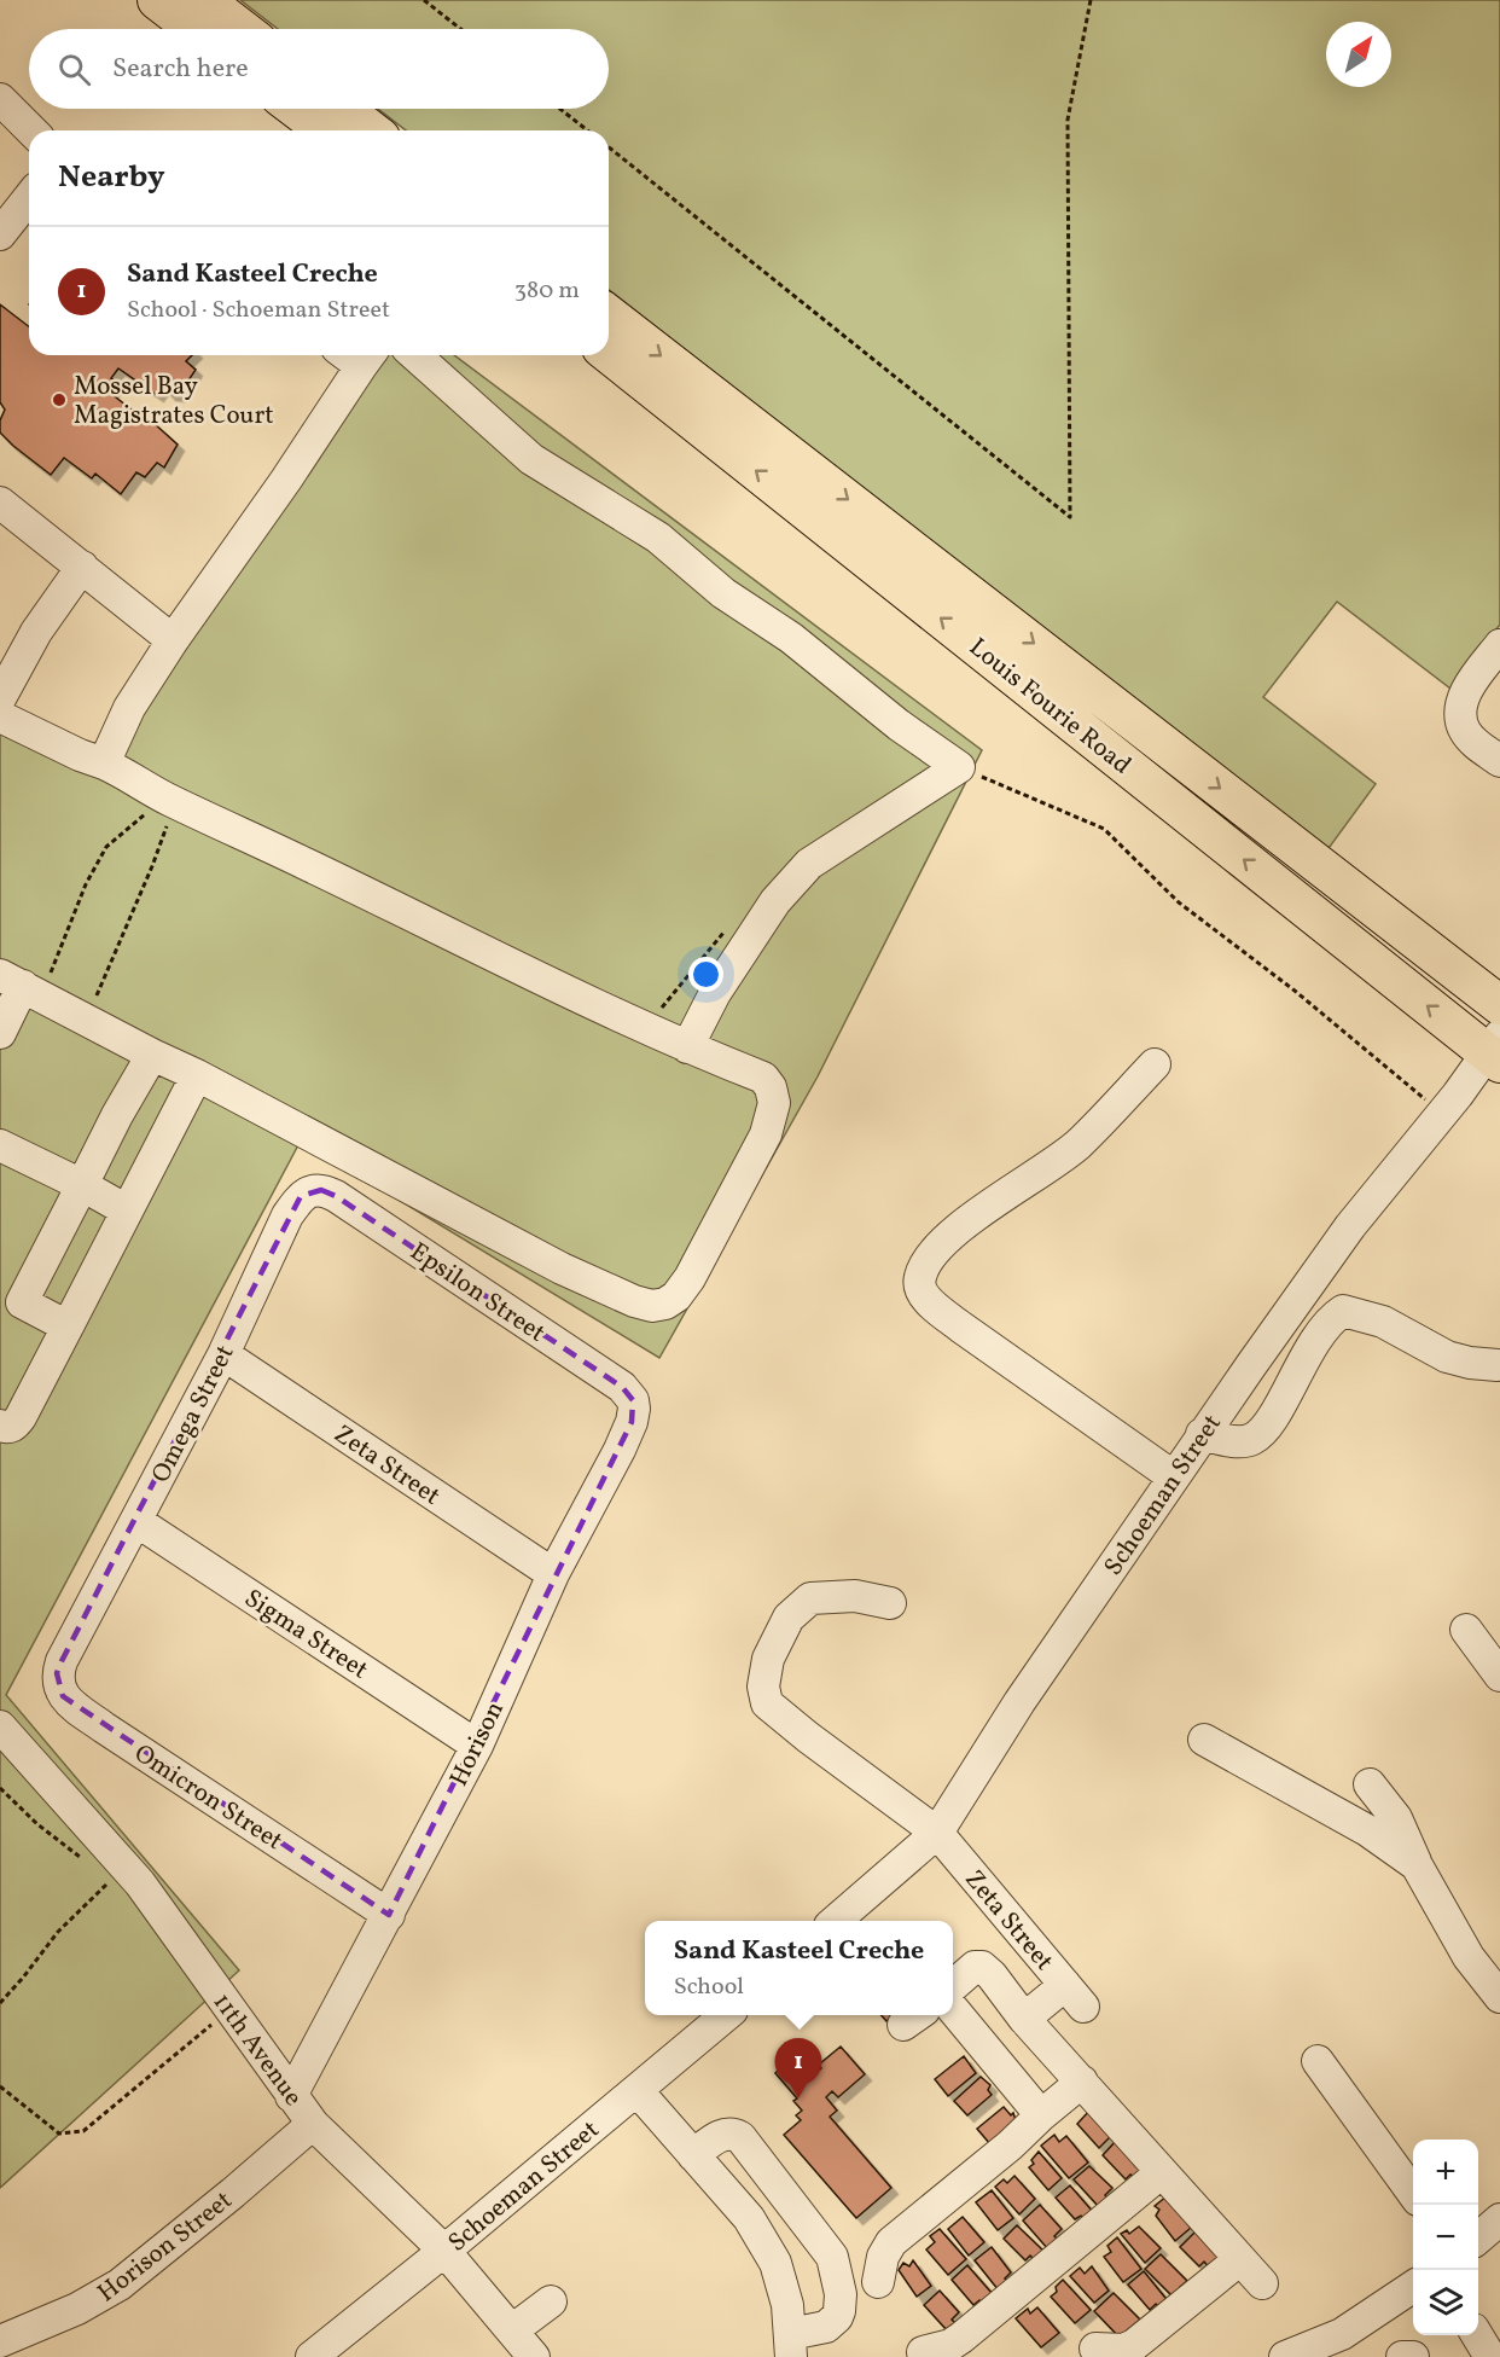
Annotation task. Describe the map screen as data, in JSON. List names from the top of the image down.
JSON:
{
  "streets": {
    "main road": ["Louis Fourie Road"],
    "street": [
      "Epsilon Street",
      "Omega Street",
      "Zeta Street",
      "Schoeman Street",
      "Sigma Street",
      "Horison",
      "Omicron Street",
      "11th Avenue",
      "Horison Street"
    ]
  },
  "crossings": [
    ["Louis Fourie Road", "Schoeman Street"],
    ["Epsilon Street", "Omega Street"],
    ["Epsilon Street", "Horison"],
    ["Omega Street", "Zeta Street"],
    ["Omega Street", "Sigma Street"],
    ["Omega Street", "Omicron Street"],
    ["Zeta Street", "Schoeman Street"],
    ["Zeta Street", "Horison"],
    ["Schoeman Street", "11th Avenue"],
    ["Sigma Street", "Horison"],
    ["Horison", "Omicron Street"],
    ["Horison", "11th Avenue"],
    ["11th Avenue", "Horison Street"]
  ],
  "places": ["Mossel Bay Magistrates Court"],
  "north": "top right",
  "page": {
    "search": "Search here",
    "heading": "Nearby",
    "list": [
      {
        "mark": "1",
        "name": "Sand Kasteel Creche",
        "note": "School · Schoeman Street",
        "value": "380 m"
      }
    ],
    "popup": ["Sand Kasteel Creche", "School"],
    "pins": "1",
    "map_buttons": ["+", "−"]
  }
}
